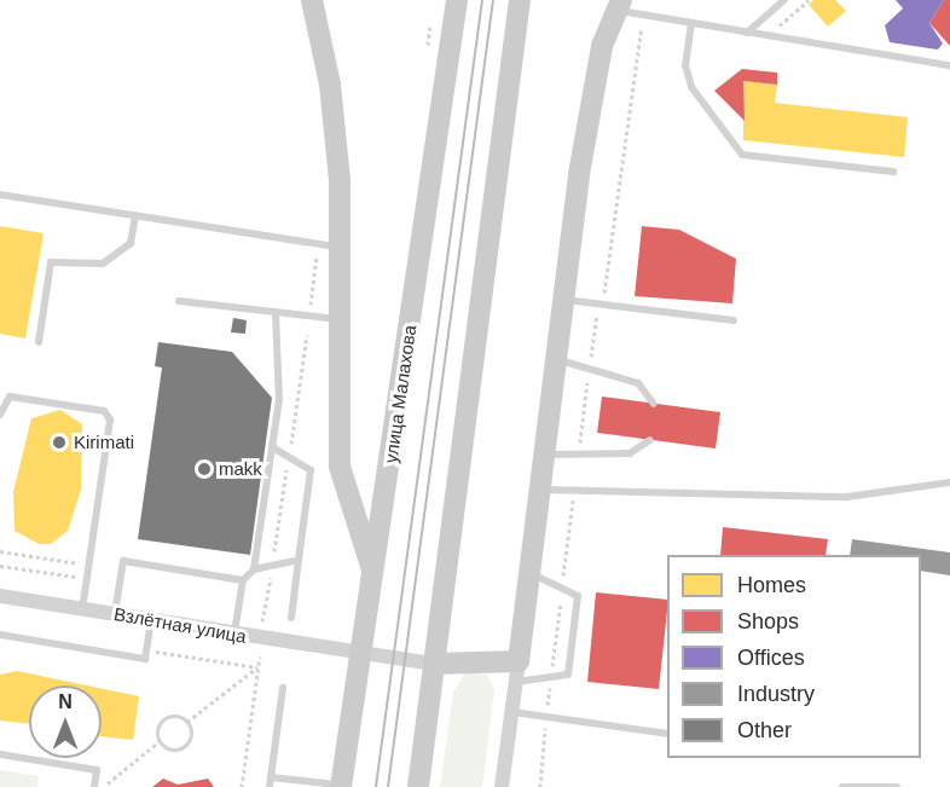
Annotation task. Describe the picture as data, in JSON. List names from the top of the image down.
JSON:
{
  "streets": {
    "main road": ["улица Малахова"],
    "street": ["Взлётная улица"]
  },
  "crossings": [
    ["улица Малахова", "Взлётная улица"]
  ],
  "places": ["Kirimati", "makk"],
  "legend": [
    "Homes",
    "Shops",
    "Offices",
    "Industry",
    "Other"
  ],
  "north": "top"
}
